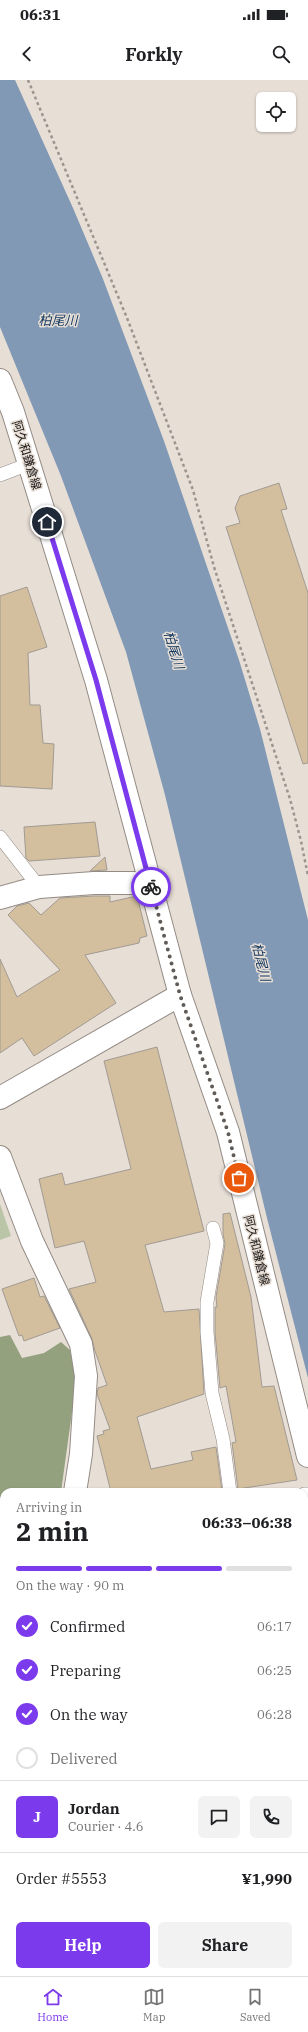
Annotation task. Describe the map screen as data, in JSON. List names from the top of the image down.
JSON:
{
  "streets": {
    "main road": ["阿久和鎌倉線"]
  },
  "water": ["柏尾川"],
  "page": {
    "status": "06:31",
    "header": "Forkly",
    "heading": ["2 min", "Arriving in", "06:33–06:38"],
    "panel": [
      "Jordan",
      "Courier · 4.6",
      "Order #5553",
      "¥1,990"
    ],
    "bar": "On the way · 90 m",
    "list": [
      ["Confirmed", "06:17"],
      ["Preparing", "06:25"],
      ["On the way", "06:28"],
      "Delivered"
    ],
    "round": "J",
    "buttons": ["Help", "Share"],
    "tabs": ["Home", "Map", "Saved"]
  }
}
